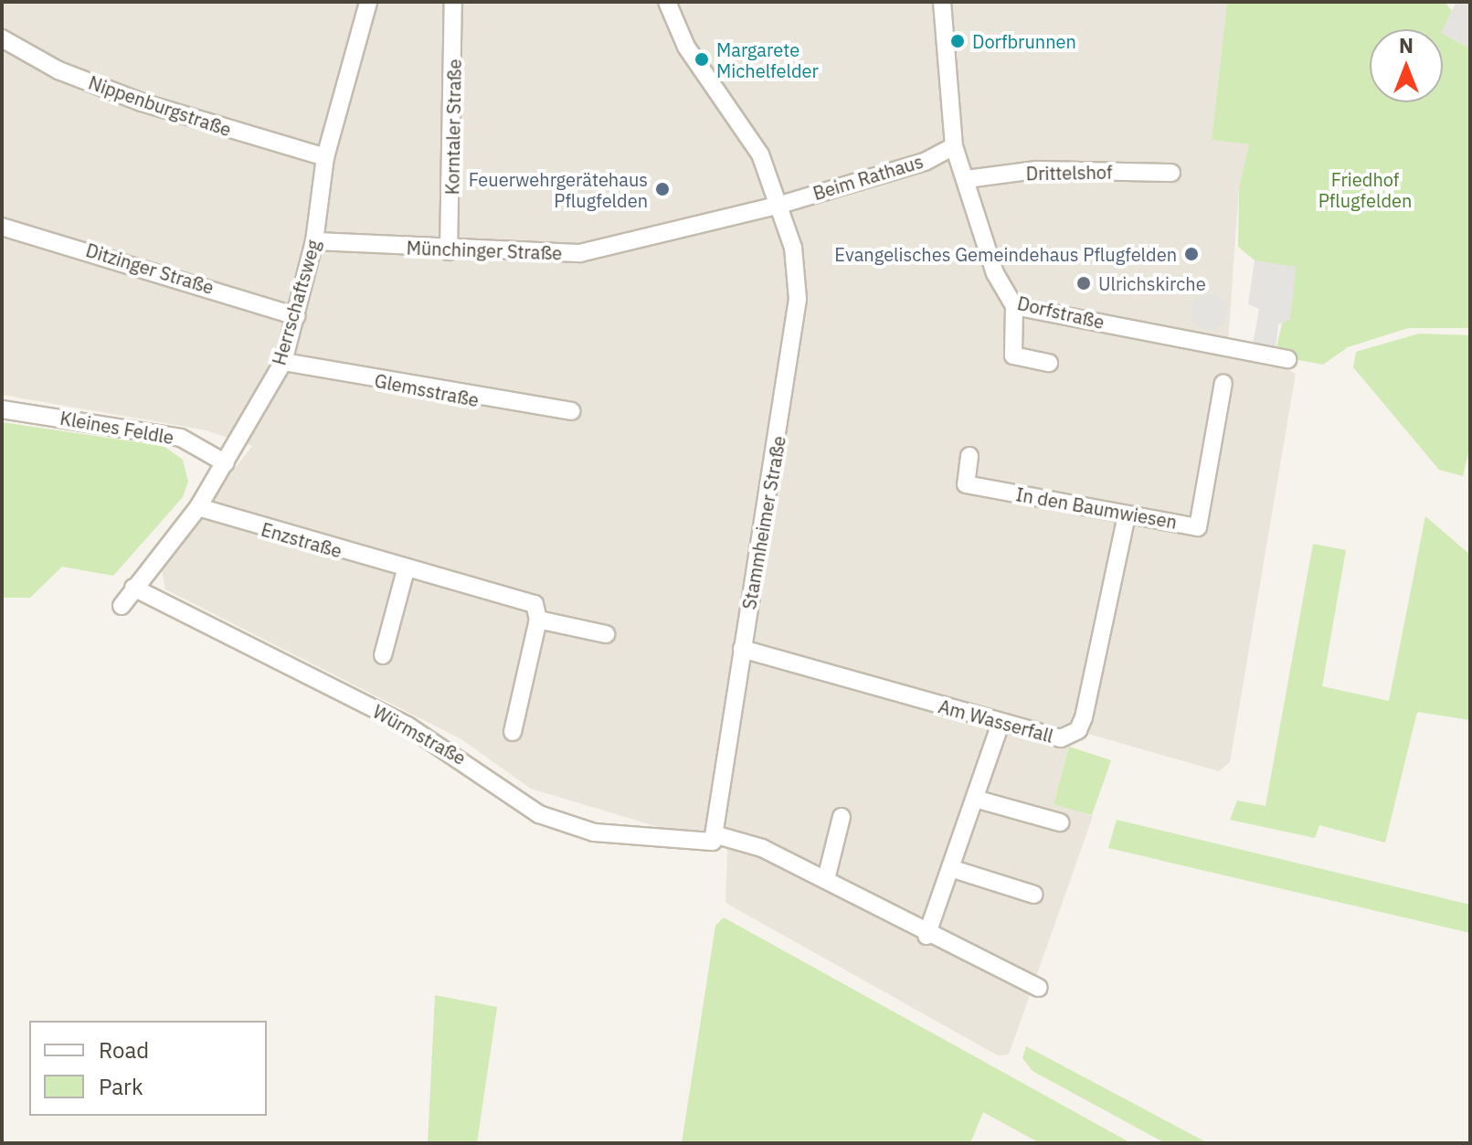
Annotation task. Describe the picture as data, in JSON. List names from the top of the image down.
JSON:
{
  "streets": {
    "street": [
      "Nippenburgstraße",
      "Korntaler Straße",
      "Drittelshof",
      "Beim Rathaus",
      "Münchinger Straße",
      "Ditzinger Straße",
      "Herrschaftsweg",
      "Dorfstraße",
      "Glemsstraße",
      "Kleines Feldle",
      "In den Baumwiesen",
      "Stammheimer Straße",
      "Enzstraße",
      "Am Wasserfall",
      "Würmstraße"
    ]
  },
  "crossings": [
    ["Nippenburgstraße", "Herrschaftsweg"],
    ["Korntaler Straße", "Münchinger Straße"],
    ["Drittelshof", "Dorfstraße"],
    ["Beim Rathaus", "Münchinger Straße"],
    ["Beim Rathaus", "Dorfstraße"],
    ["Beim Rathaus", "Stammheimer Straße"],
    ["Münchinger Straße", "Herrschaftsweg"],
    ["Münchinger Straße", "Stammheimer Straße"],
    ["Ditzinger Straße", "Herrschaftsweg"],
    ["Herrschaftsweg", "Glemsstraße"],
    ["Herrschaftsweg", "Kleines Feldle"],
    ["Herrschaftsweg", "Enzstraße"],
    ["Herrschaftsweg", "Würmstraße"],
    ["In den Baumwiesen", "Am Wasserfall"],
    ["Stammheimer Straße", "Am Wasserfall"],
    ["Stammheimer Straße", "Würmstraße"]
  ],
  "parks": ["Friedhof Pflugfelden"],
  "places": [
    "Dorfbrunnen",
    "Margarete Michelfelder",
    "Feuerwehrgerätehaus Pflugfelden",
    "Evangelisches Gemeindehaus Pflugfelden",
    "Ulrichskirche"
  ],
  "legend": ["Road", "Park"],
  "north": "top"
}
